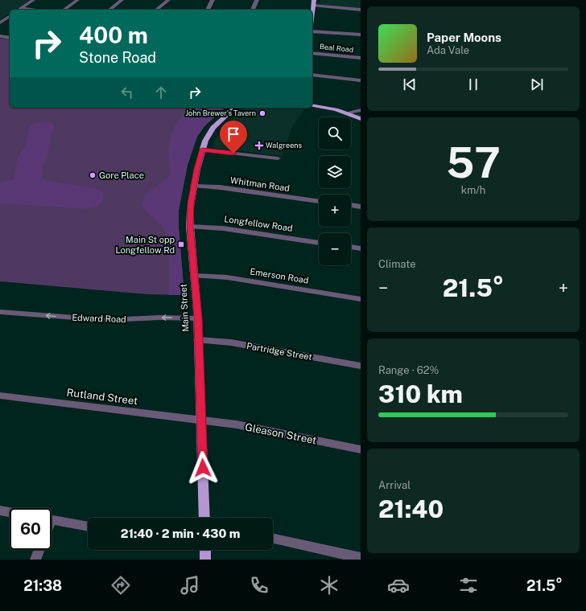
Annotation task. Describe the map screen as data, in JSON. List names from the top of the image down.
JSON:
{
  "streets": {
    "main road": ["Main Street"],
    "street": [
      "Beal Road",
      "Whitman Road",
      "Longfellow Road",
      "Emerson Road",
      "Edward Road",
      "Partridge Street",
      "Rutland Street",
      "Gleason Street"
    ]
  },
  "crossings": [
    ["Whitman Road", "Main Street"],
    ["Longfellow Road", "Main Street"],
    ["Emerson Road", "Main Street"],
    ["Main Street", "Edward Road"],
    ["Main Street", "Partridge Street"],
    ["Main Street", "Rutland Street"],
    ["Main Street", "Gleason Street"],
    ["Rutland Street", "Gleason Street"]
  ],
  "one_way": ["Edward Road"],
  "places": {
    "other": ["John Brewer's Tavern", "Gore Place"],
    "health": ["Walgreens"],
    "transit": ["Main St opp Longfellow Rd"]
  },
  "page": {
    "turn": ["400 m", "Stone Road"],
    "song": ["Paper Moons", "Ada Vale"],
    "map_buttons": ["+", "−"],
    "tile": [
      ["57", "km/h"],
      "Climate",
      ["Range · 62%", "310 km"],
      ["Arrival", "21:40"]
    ],
    "heat": ["−", "21.5°", "+"],
    "limit": "60",
    "trip": "21:40 · 2 min · 430 m",
    "tabs": ["21:38", "21.5°"]
  }
}
